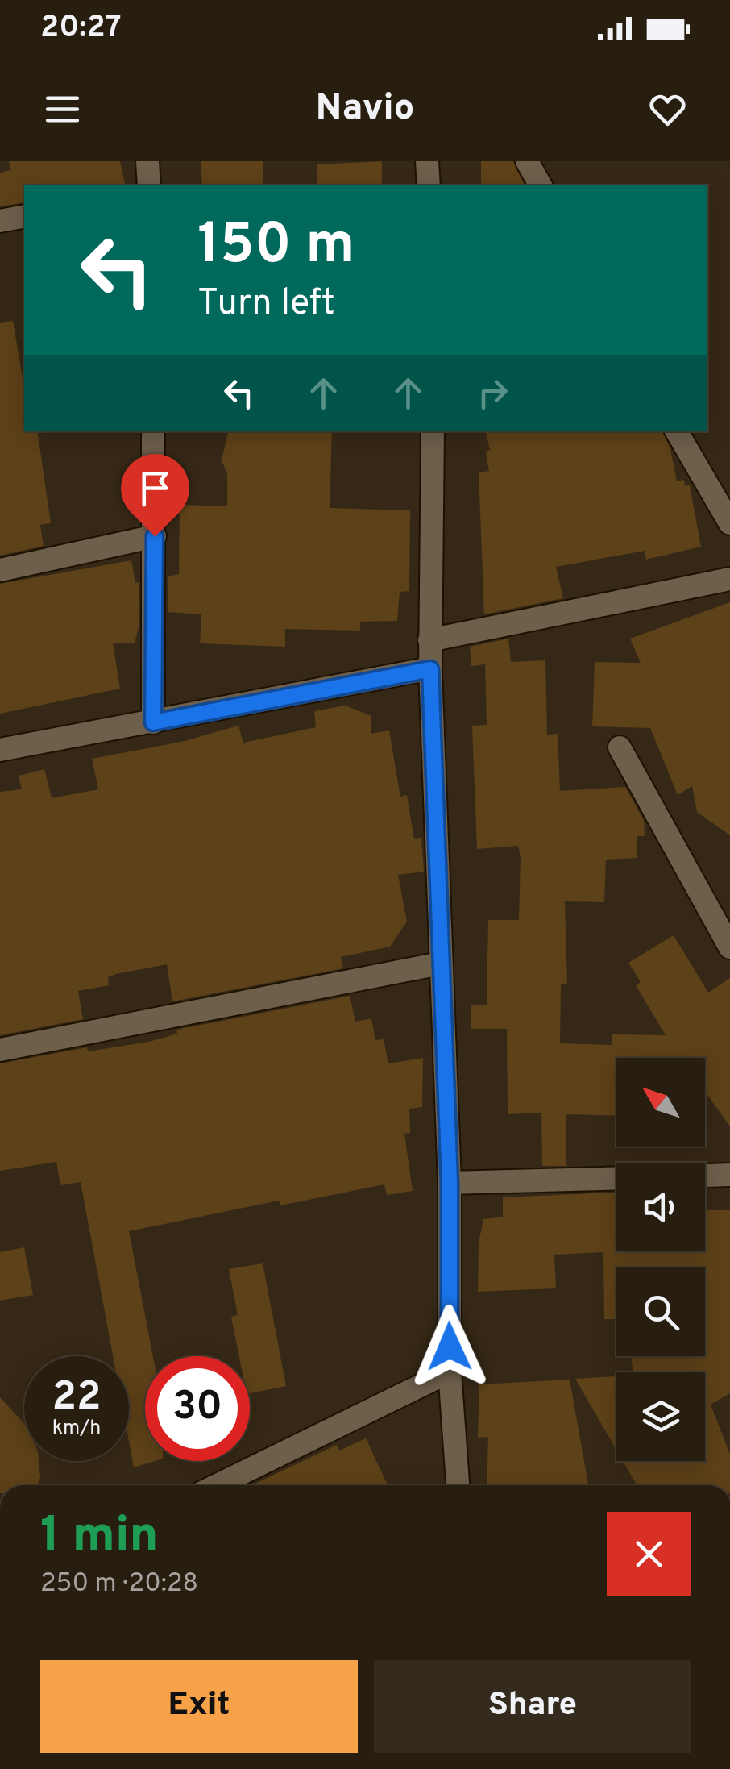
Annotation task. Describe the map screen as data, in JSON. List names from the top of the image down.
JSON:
{
  "north": "top left",
  "page": {
    "status": "20:27",
    "header": "Navio",
    "turn": ["150 m", "Turn left"],
    "speed": "22 km/h",
    "limit": "30",
    "heading": ["1 min", "250 m · 20:28"],
    "buttons": ["Exit", "Share"]
  }
}
